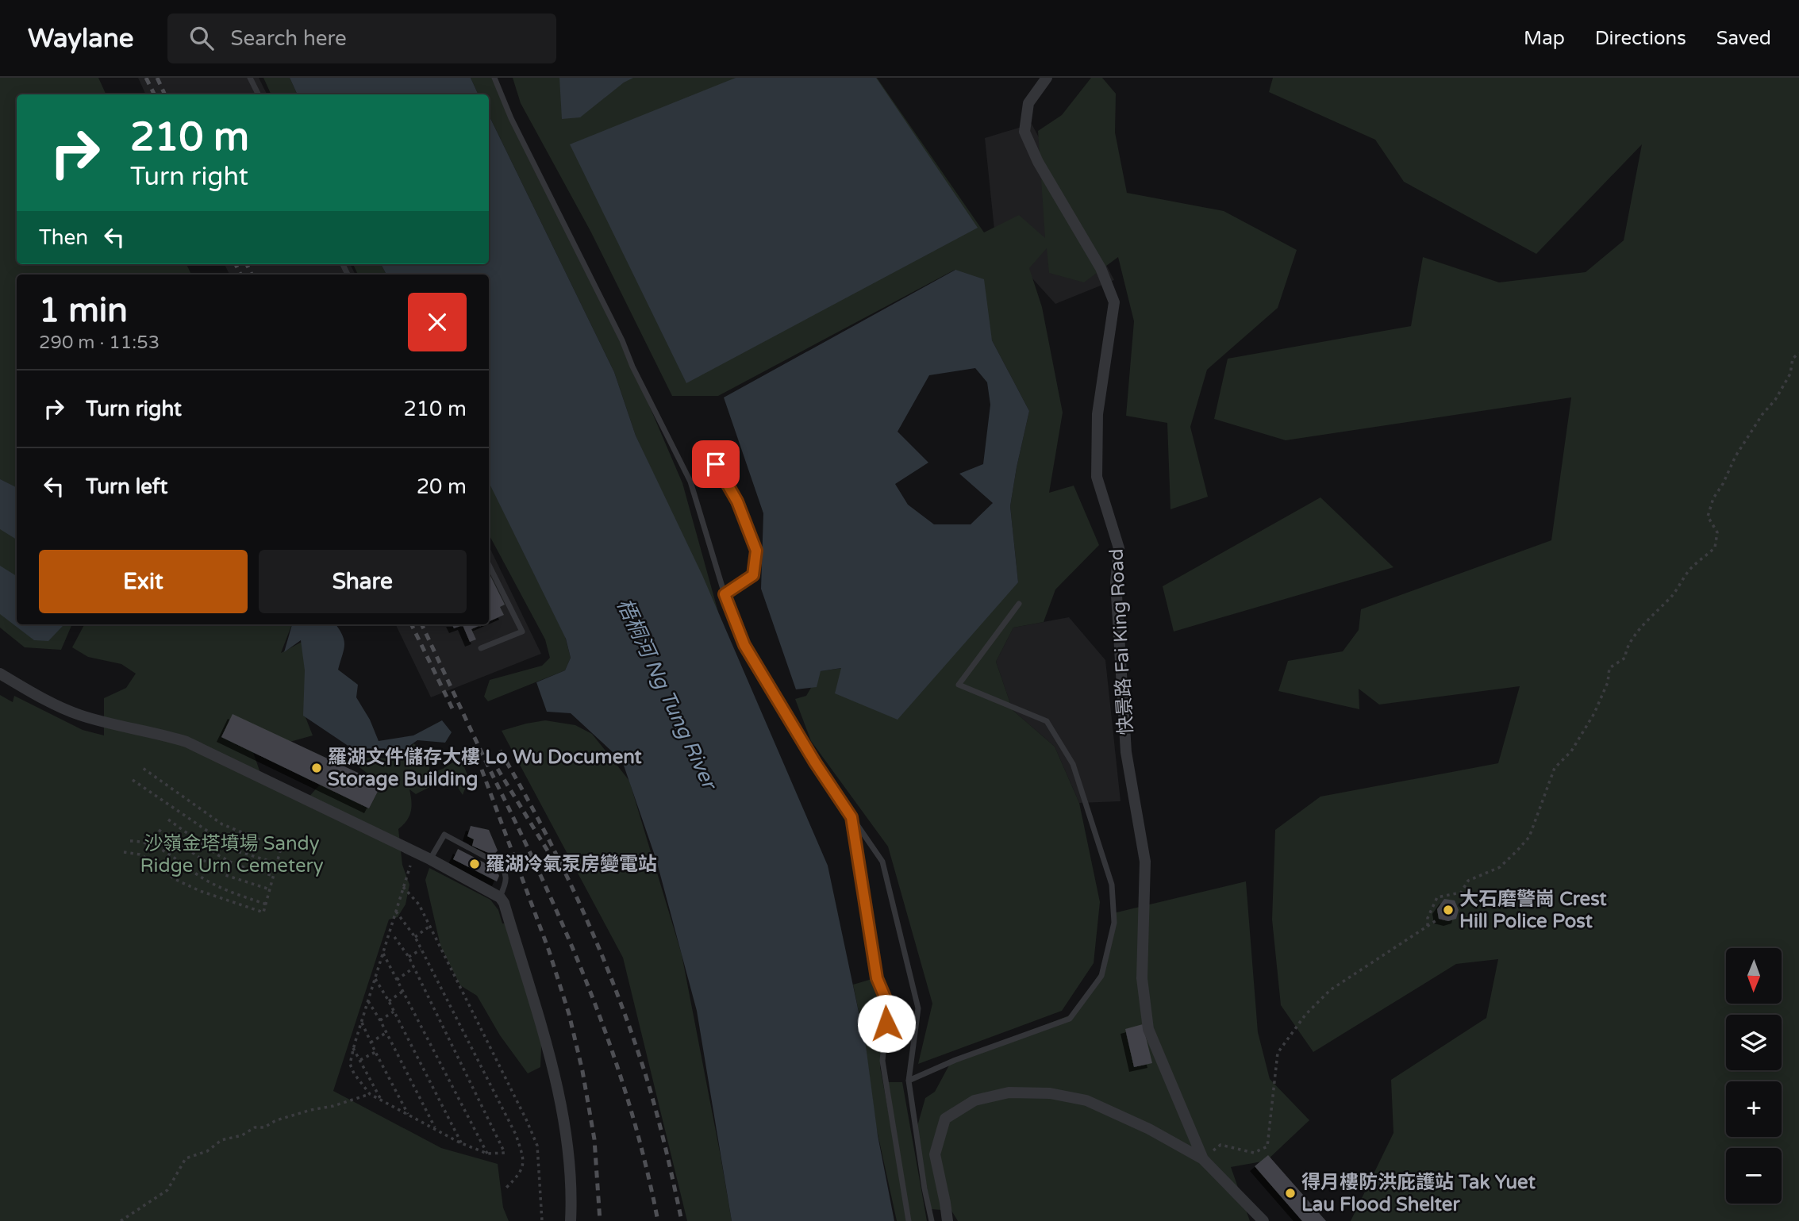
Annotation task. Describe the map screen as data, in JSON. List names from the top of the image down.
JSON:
{
  "streets": {
    "street": ["快景路 Fai King Road"]
  },
  "water": ["梧桐河 Ng Tung River"],
  "parks": ["沙嶺金塔墳場 Sandy Ridge Urn Cemetery"],
  "places": [
    "羅湖文件儲存大樓 Lo Wu Document Storage Building",
    "羅湖冷氣泵房變電站",
    "大石磨警崗 Crest Hill Police Post",
    "得月樓防洪庇護站 Tak Yuet Lau Flood Shelter"
  ],
  "north": "bottom",
  "page": {
    "header": "Waylane",
    "search": "Search here",
    "nav": ["Map", "Directions", "Saved"],
    "turn": ["210 m", "Turn right"],
    "then": "Then",
    "heading": ["1 min", "290 m · 11:53"],
    "list": [
      {
        "name": "Turn right",
        "value": "210 m"
      },
      {
        "name": "Turn left",
        "value": "20 m"
      }
    ],
    "buttons": ["Exit", "Share"],
    "map_buttons": ["+", "−"]
  }
}
